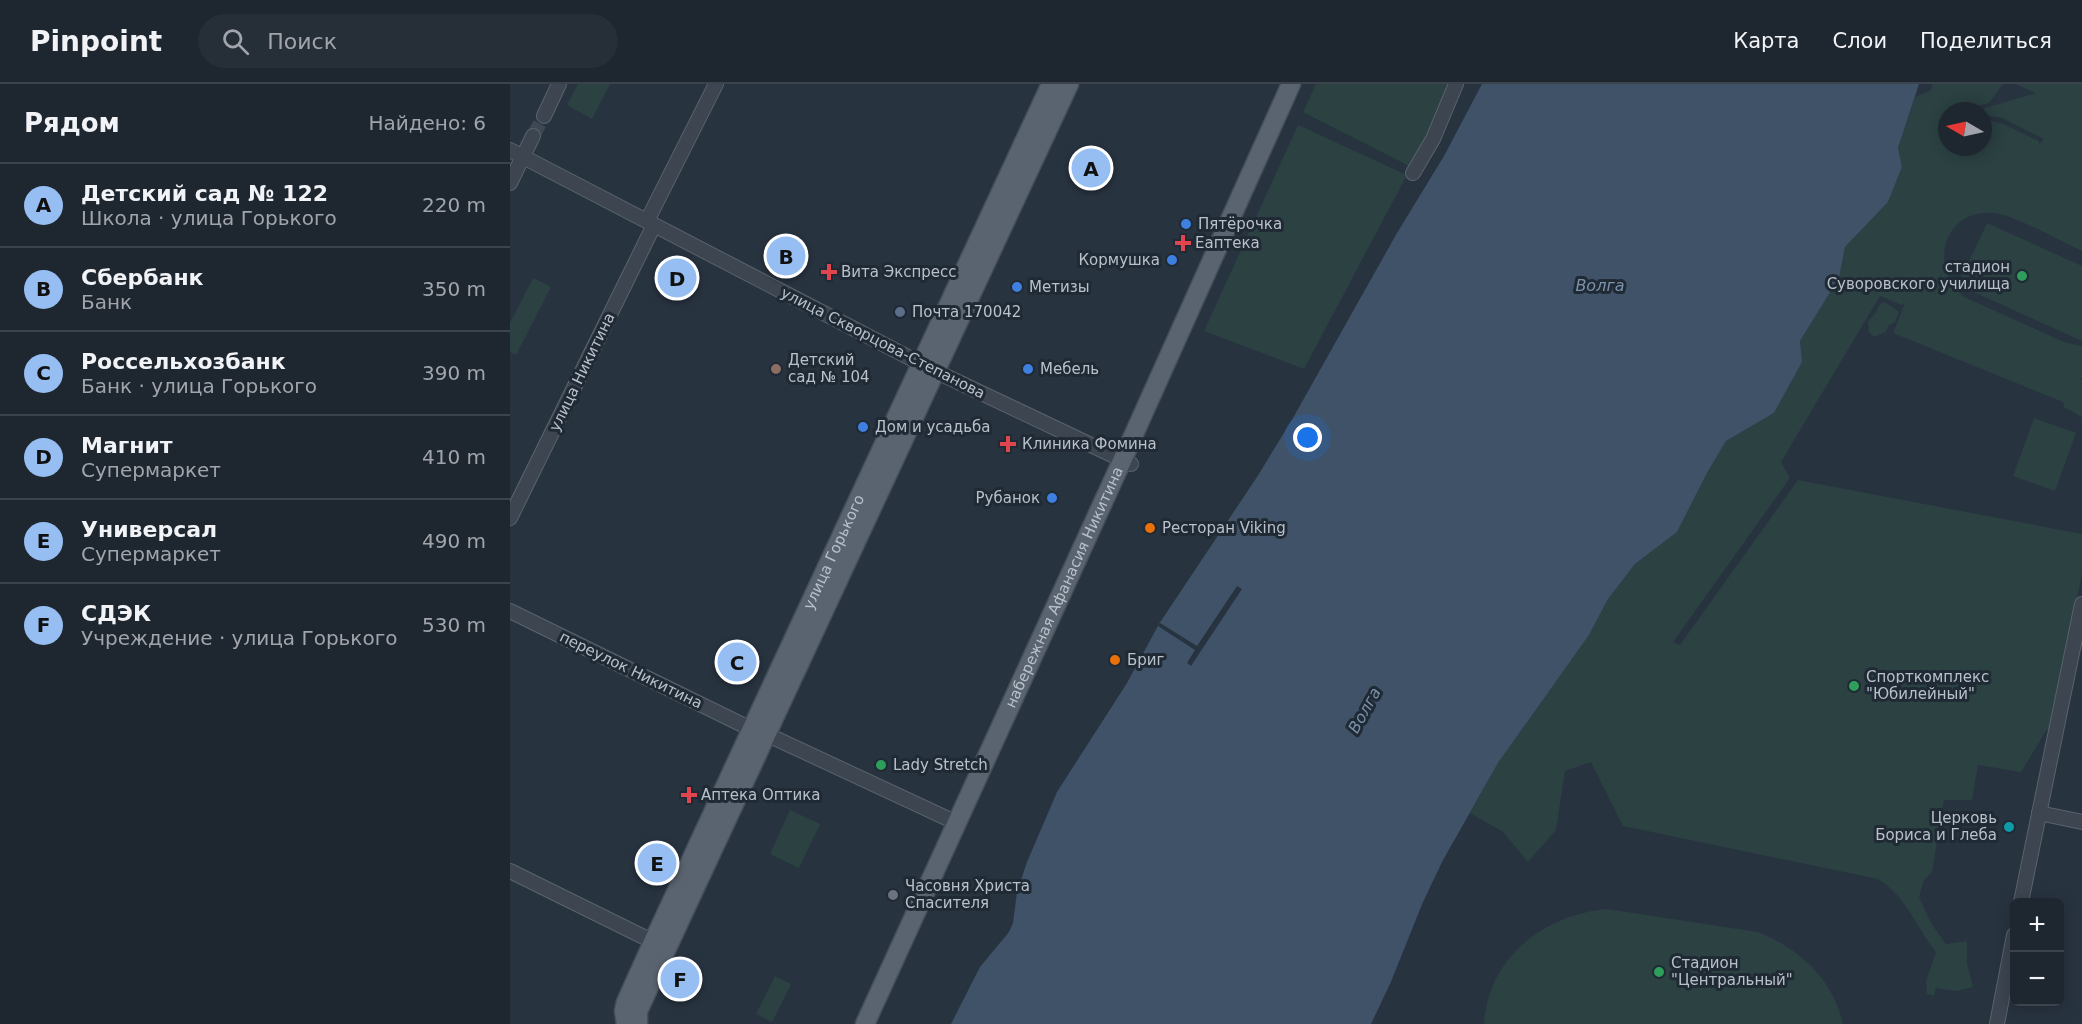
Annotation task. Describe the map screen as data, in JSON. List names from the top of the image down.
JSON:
{
  "streets": {
    "main road": ["улица Горького", "набережная Афанасия Никитина"],
    "street": ["улица Скворцова-Степанова", "улица Никитина", "переулок Никитина"]
  },
  "crossings": [
    ["улица Скворцова-Степанова", "улица Никитина"],
    ["улица Скворцова-Степанова", "улица Горького"],
    ["улица Скворцова-Степанова", "набережная Афанасия Никитина"],
    ["улица Горького", "переулок Никитина"],
    ["набережная Афанасия Никитина", "переулок Никитина"]
  ],
  "water": ["Волга"],
  "places": {
    "other": [
      "Пятёрочка",
      "Кормушка",
      "стадион Суворовского училища",
      "Метизы",
      "Почта 170042",
      "Детский сад № 104",
      "Мебель",
      "Дом и усадьба",
      "Рубанок",
      "Ресторан Viking",
      "Бриг",
      "Спорткомплекс \"Юбилейный\"",
      "Lady Stretch",
      "Церковь Бориса и Глеба",
      "Часовня Христа Спасителя",
      "Стадион \"Центральный\""
    ],
    "health": [
      "Еаптека",
      "Вита Экспресс",
      "Клиника Фомина",
      "Аптека Оптика"
    ]
  },
  "north": "left",
  "page": {
    "header": "Pinpoint",
    "search": "Поиск",
    "nav": ["Карта", "Слои", "Поделиться"],
    "heading": ["Рядом", "Найдено: 6"],
    "pins": [
      "A",
      "B",
      "D",
      "C",
      "E",
      "F"
    ],
    "list": [
      {
        "mark": "A",
        "name": "Детский сад № 122",
        "note": "Школа · улица Горького",
        "value": "220 m"
      },
      {
        "mark": "B",
        "name": "Сбербанк",
        "note": "Банк",
        "value": "350 m"
      },
      {
        "mark": "C",
        "name": "Россельхозбанк",
        "note": "Банк · улица Горького",
        "value": "390 m"
      },
      {
        "mark": "D",
        "name": "Магнит",
        "note": "Супермаркет",
        "value": "410 m"
      },
      {
        "mark": "E",
        "name": "Универсал",
        "note": "Супермаркет",
        "value": "490 m"
      },
      {
        "mark": "F",
        "name": "СДЭК",
        "note": "Учреждение · улица Горького",
        "value": "530 m"
      }
    ],
    "map_buttons": ["+", "−"]
  }
}
